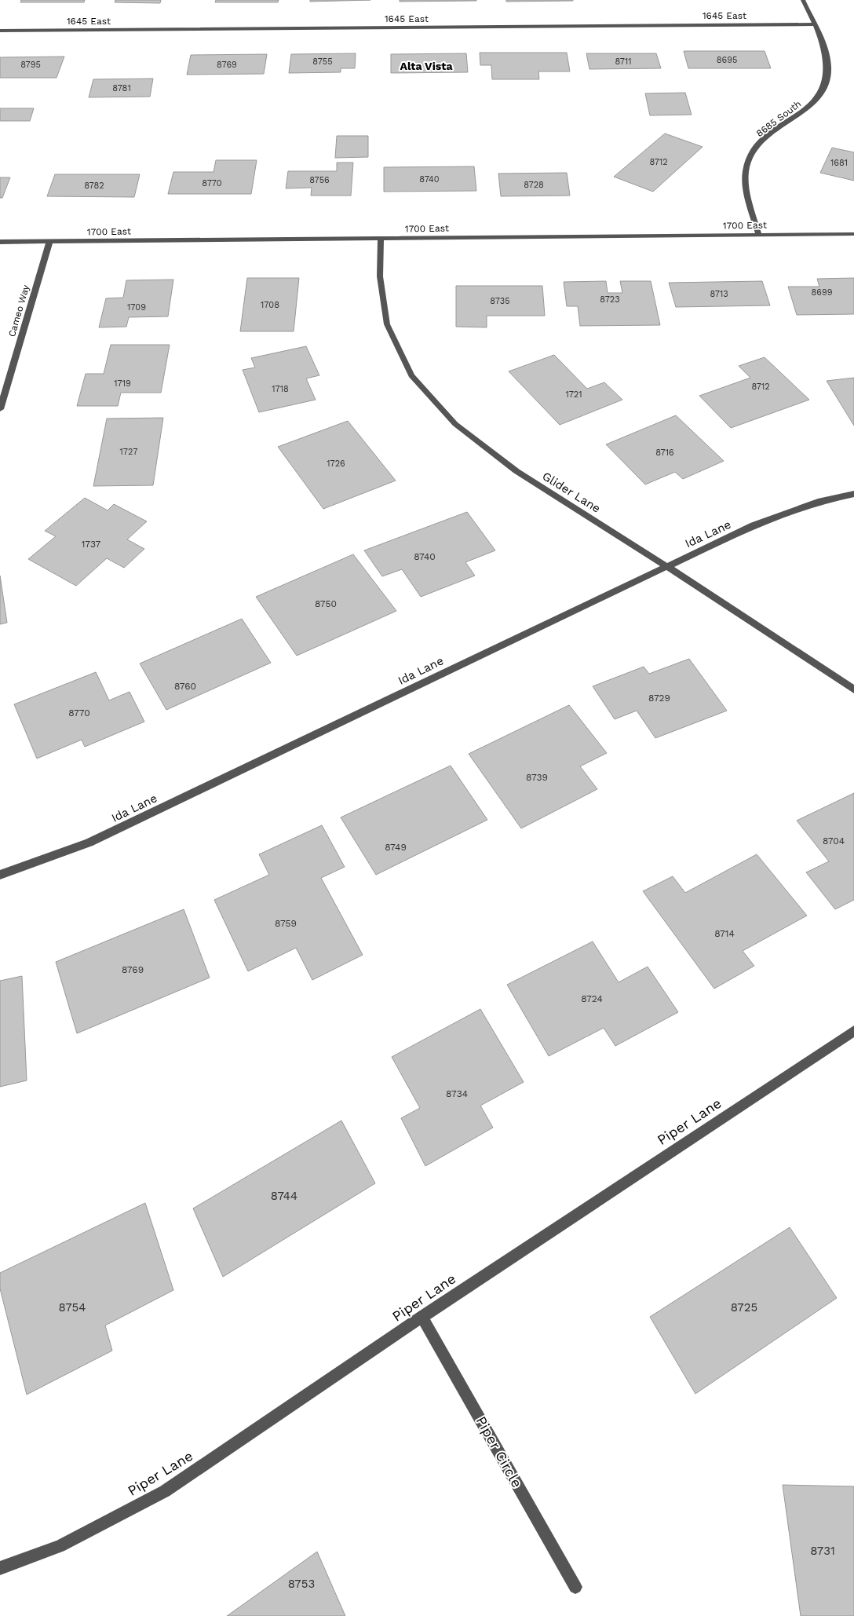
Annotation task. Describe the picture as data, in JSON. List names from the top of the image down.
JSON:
{
  "streets": {
    "street": [
      "1645 East",
      "8685 South",
      "1700 East",
      "Cameo Way",
      "Glider Lane",
      "Ida Lane",
      "Piper Lane",
      "Piper Circle"
    ]
  },
  "crossings": [
    ["1645 East", "8685 South"],
    ["8685 South", "1700 East"],
    ["1700 East", "Cameo Way"],
    ["1700 East", "Glider Lane"],
    ["Glider Lane", "Ida Lane"],
    ["Piper Lane", "Piper Circle"]
  ],
  "districts": ["Alta Vista"],
  "house_numbers": [
    "8695",
    "8755",
    "8711",
    "8795",
    "8769",
    "8781",
    "8712",
    "1681",
    "8740",
    "8756",
    "8770",
    "8728",
    "8782",
    "8699",
    "8713",
    "8723",
    "8735",
    "1708",
    "1709",
    "1719",
    "8712",
    "1718",
    "1721",
    "1727",
    "8716",
    "1726",
    "1737",
    "8740",
    "8750",
    "8760",
    "8729",
    "8770",
    "8739",
    "8704",
    "8749",
    "8759",
    "8714",
    "8769",
    "8724",
    "8734",
    "8744",
    "8754",
    "8725",
    "8731",
    "8753"
  ]
}
